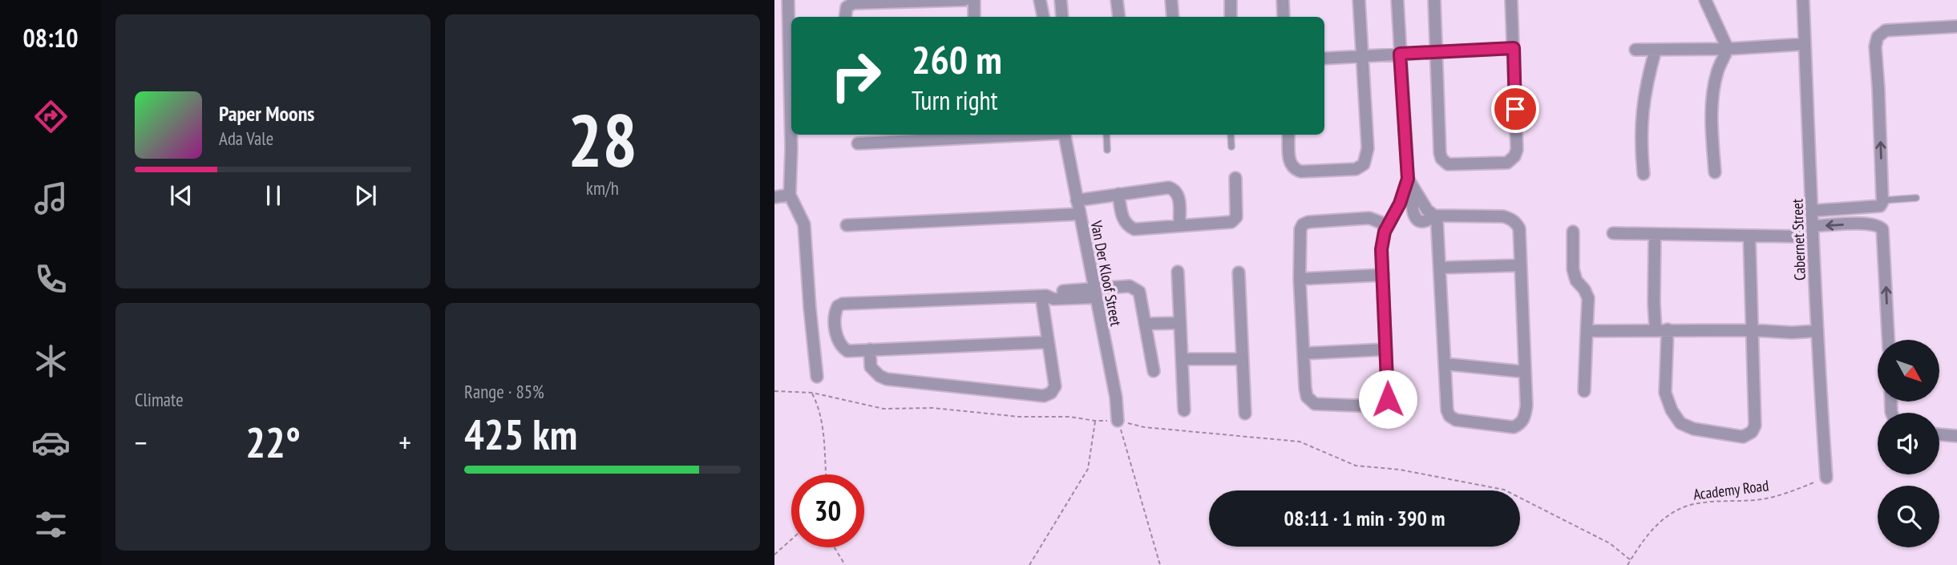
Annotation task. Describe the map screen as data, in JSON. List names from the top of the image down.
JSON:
{
  "streets": {
    "street": ["Cabernet Street", "Van Der Kloof Street"],
    "path": ["Academy Road"]
  },
  "crossings": [
    ["Cabernet Street", "Academy Road"]
  ],
  "north": "bottom right",
  "page": {
    "tabs": "08:10",
    "tile": [
      ["28", "km/h"],
      "Climate",
      ["Range · 85%", "425 km"]
    ],
    "turn": ["260 m", "Turn right"],
    "song": ["Paper Moons", "Ada Vale"],
    "heat": ["−", "22°", "+"],
    "limit": "30",
    "trip": "08:11 · 1 min · 390 m"
  }
}
